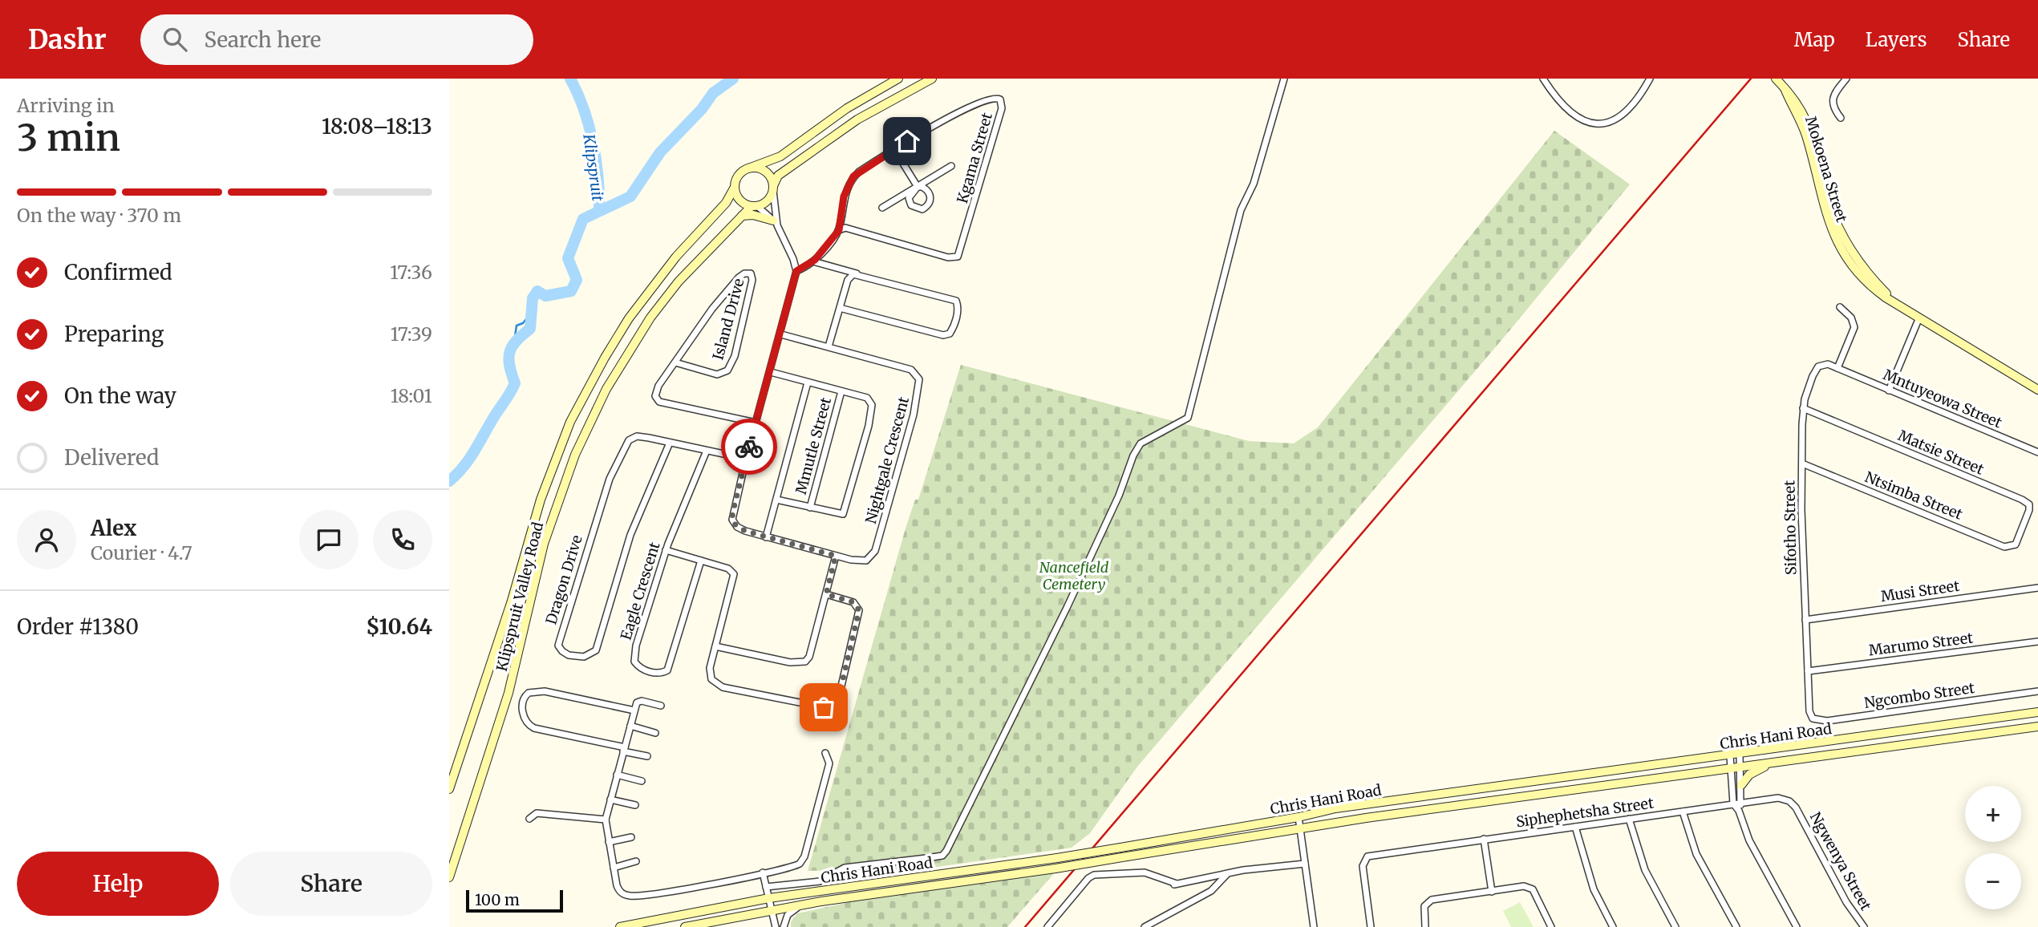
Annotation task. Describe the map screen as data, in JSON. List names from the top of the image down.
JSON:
{
  "streets": {
    "main road": ["Mokoena Street", "Klipspruit Valley Road", "Chris Hani Road"],
    "street": [
      "Kgama Street",
      "Island Drive",
      "Mntuyeowa Street",
      "Mmutle Street",
      "Matsie Street",
      "Nightgale Crescent",
      "Ntsimba Street",
      "Sifotho Street",
      "Dragon Drive",
      "Eagle Crescent",
      "Musi Street",
      "Marumo Street",
      "Ngcombo Street",
      "Siphephetsha Street",
      "Ngwenya Street"
    ]
  },
  "crossings": [
    ["Island Drive", "Nightgale Crescent"],
    ["Mntuyeowa Street", "Sifotho Street"],
    ["Matsie Street", "Ntsimba Street"],
    ["Matsie Street", "Sifotho Street"],
    ["Nightgale Crescent", "Dragon Drive"],
    ["Ntsimba Street", "Sifotho Street"],
    ["Sifotho Street", "Musi Street"],
    ["Sifotho Street", "Marumo Street"],
    ["Sifotho Street", "Ngcombo Street"],
    ["Dragon Drive", "Eagle Crescent"],
    ["Siphephetsha Street", "Ngwenya Street"]
  ],
  "water": ["Klipspruit"],
  "parks": ["Nancefield Cemetery"],
  "scale_bar": "100 m",
  "page": {
    "header": "Dashr",
    "search": "Search here",
    "nav": ["Map", "Layers", "Share"],
    "heading": ["3 min", "Arriving in", "18:08–18:13"],
    "panel": [
      "Alex",
      "Courier · 4.7",
      "Order #1380",
      "$10.64"
    ],
    "bar": "On the way · 370 m",
    "list": [
      ["Confirmed", "17:36"],
      ["Preparing", "17:39"],
      ["On the way", "18:01"],
      "Delivered"
    ],
    "map_buttons": ["+", "−"],
    "buttons": ["Help", "Share"],
    "scale": "100 m"
  }
}
